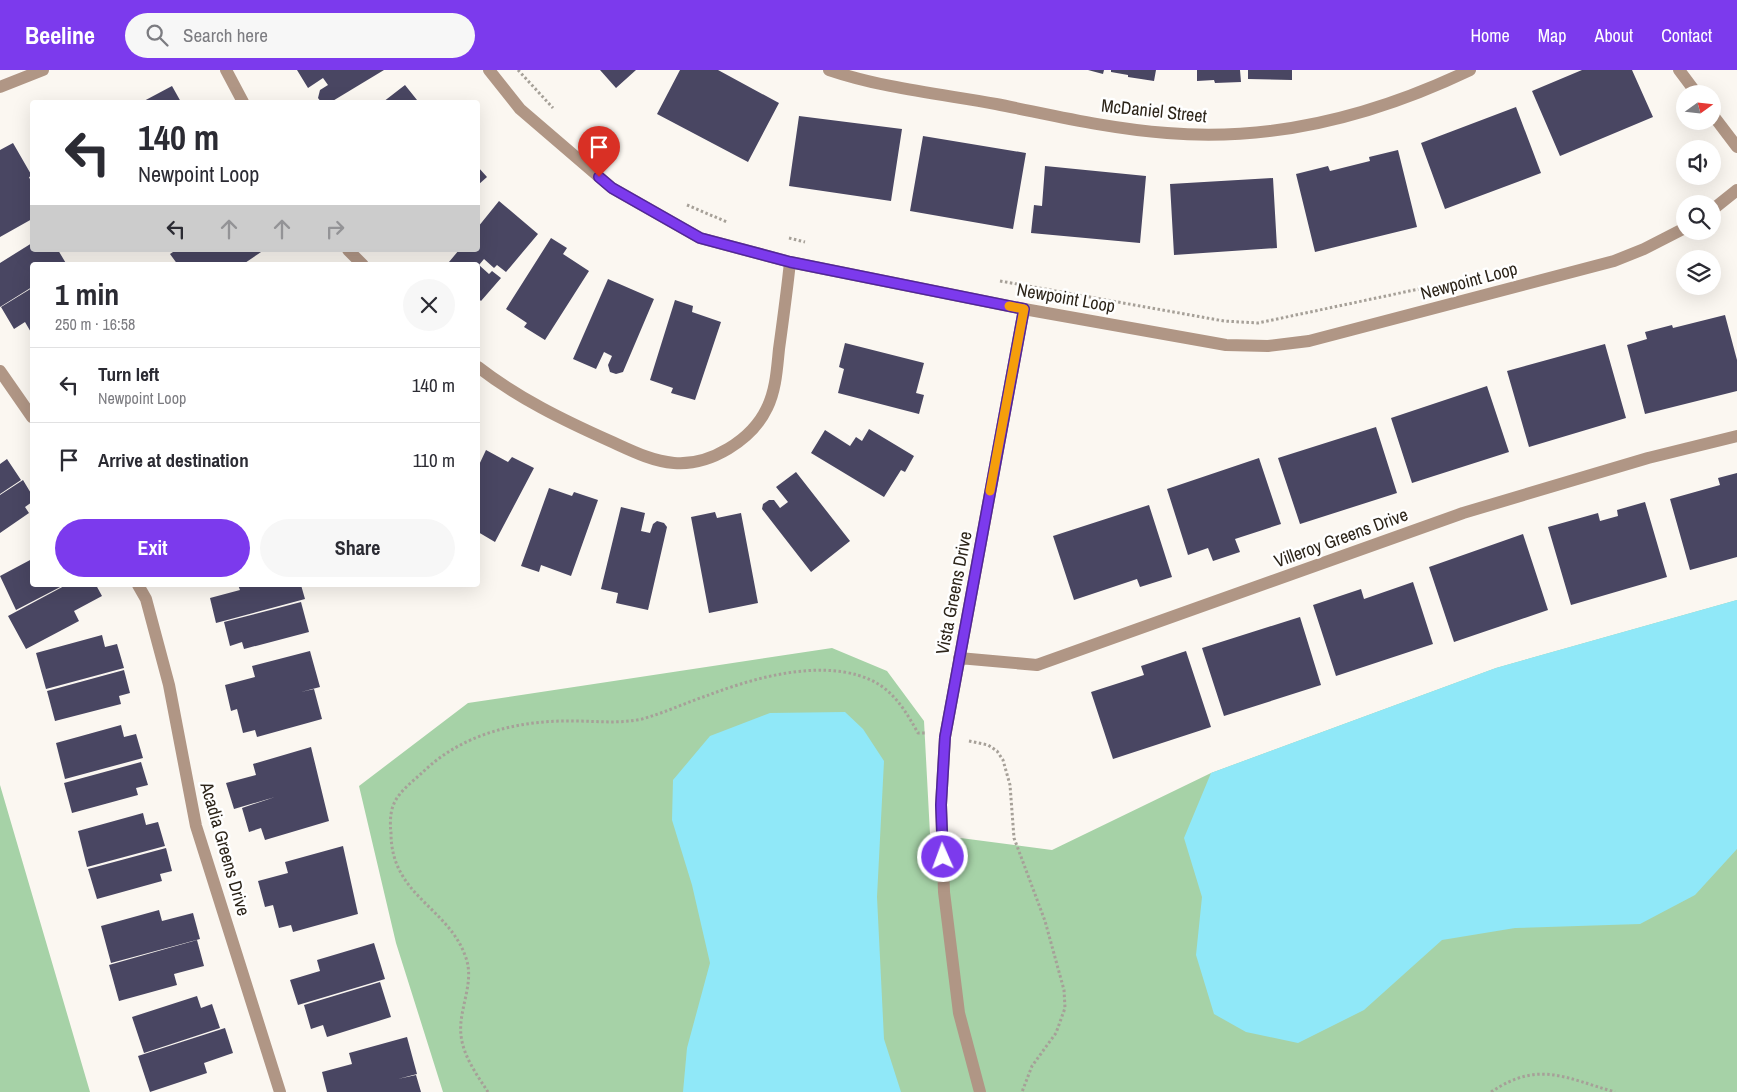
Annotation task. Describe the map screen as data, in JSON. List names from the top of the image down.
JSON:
{
  "streets": {
    "street": [
      "McDaniel Street",
      "Newpoint Loop",
      "Villeroy Greens Drive",
      "Vista Greens Drive",
      "Acadia Greens Drive"
    ]
  },
  "crossings": [
    ["Newpoint Loop", "Vista Greens Drive"],
    ["Villeroy Greens Drive", "Vista Greens Drive"]
  ],
  "north": "right",
  "page": {
    "header": "Beeline",
    "search": "Search here",
    "nav": [
      "Home",
      "Map",
      "About",
      "Contact"
    ],
    "turn": ["140 m", "Newpoint Loop"],
    "heading": ["1 min", "250 m · 16:58"],
    "list": [
      {
        "name": "Turn left",
        "note": "Newpoint Loop",
        "value": "140 m"
      },
      {
        "name": "Arrive at destination",
        "value": "110 m"
      }
    ],
    "buttons": ["Exit", "Share"]
  }
}
